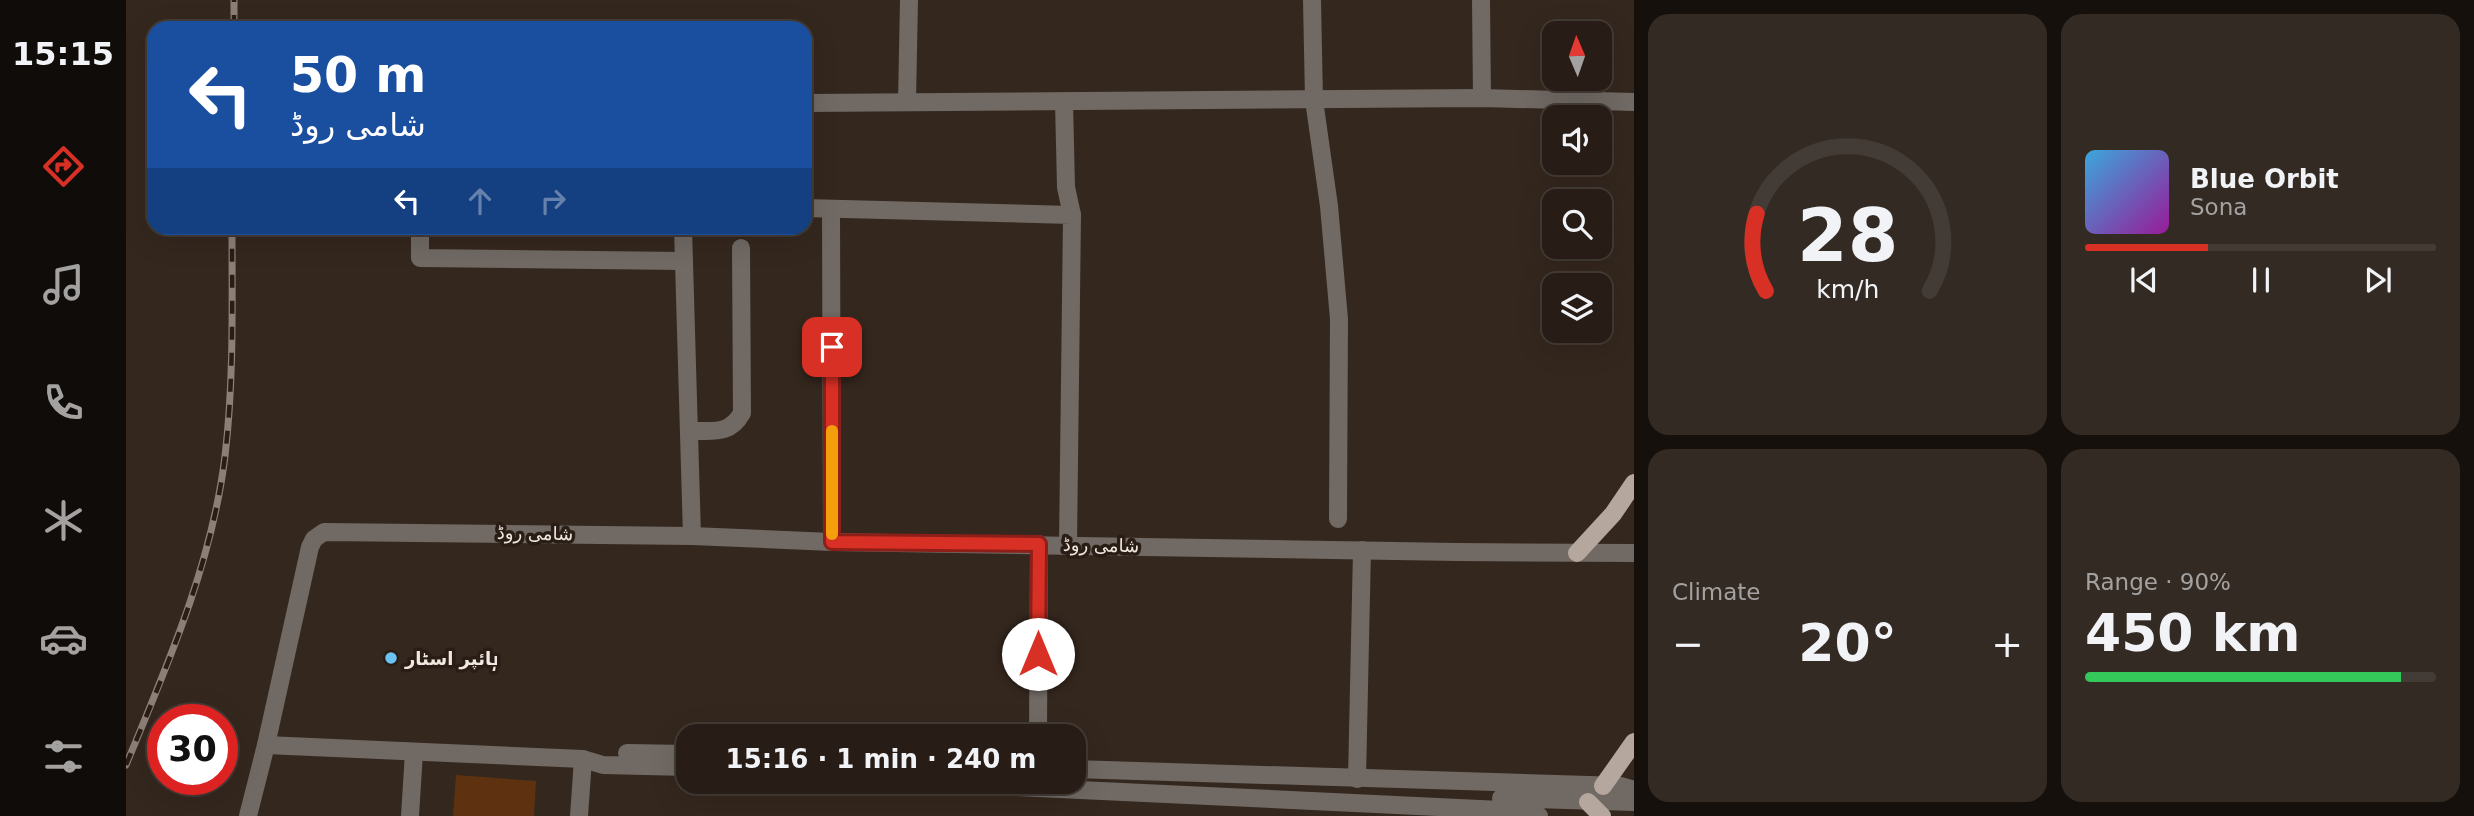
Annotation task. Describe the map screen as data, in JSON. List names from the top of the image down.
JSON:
{
  "streets": {
    "street": ["شامی روڈ"]
  },
  "places": ["ہائپر اسٹار"],
  "north": "top",
  "page": {
    "tabs": "15:15",
    "turn": ["50 m", "شامی روڈ"],
    "song": ["Blue Orbit", "Sona"],
    "tile": [
      "Climate",
      ["Range · 90%", "450 km"]
    ],
    "heat": ["−", "20°", "+"],
    "limit": "30",
    "trip": "15:16 · 1 min · 240 m",
    "gauge": ["28", "km/h"]
  }
}
